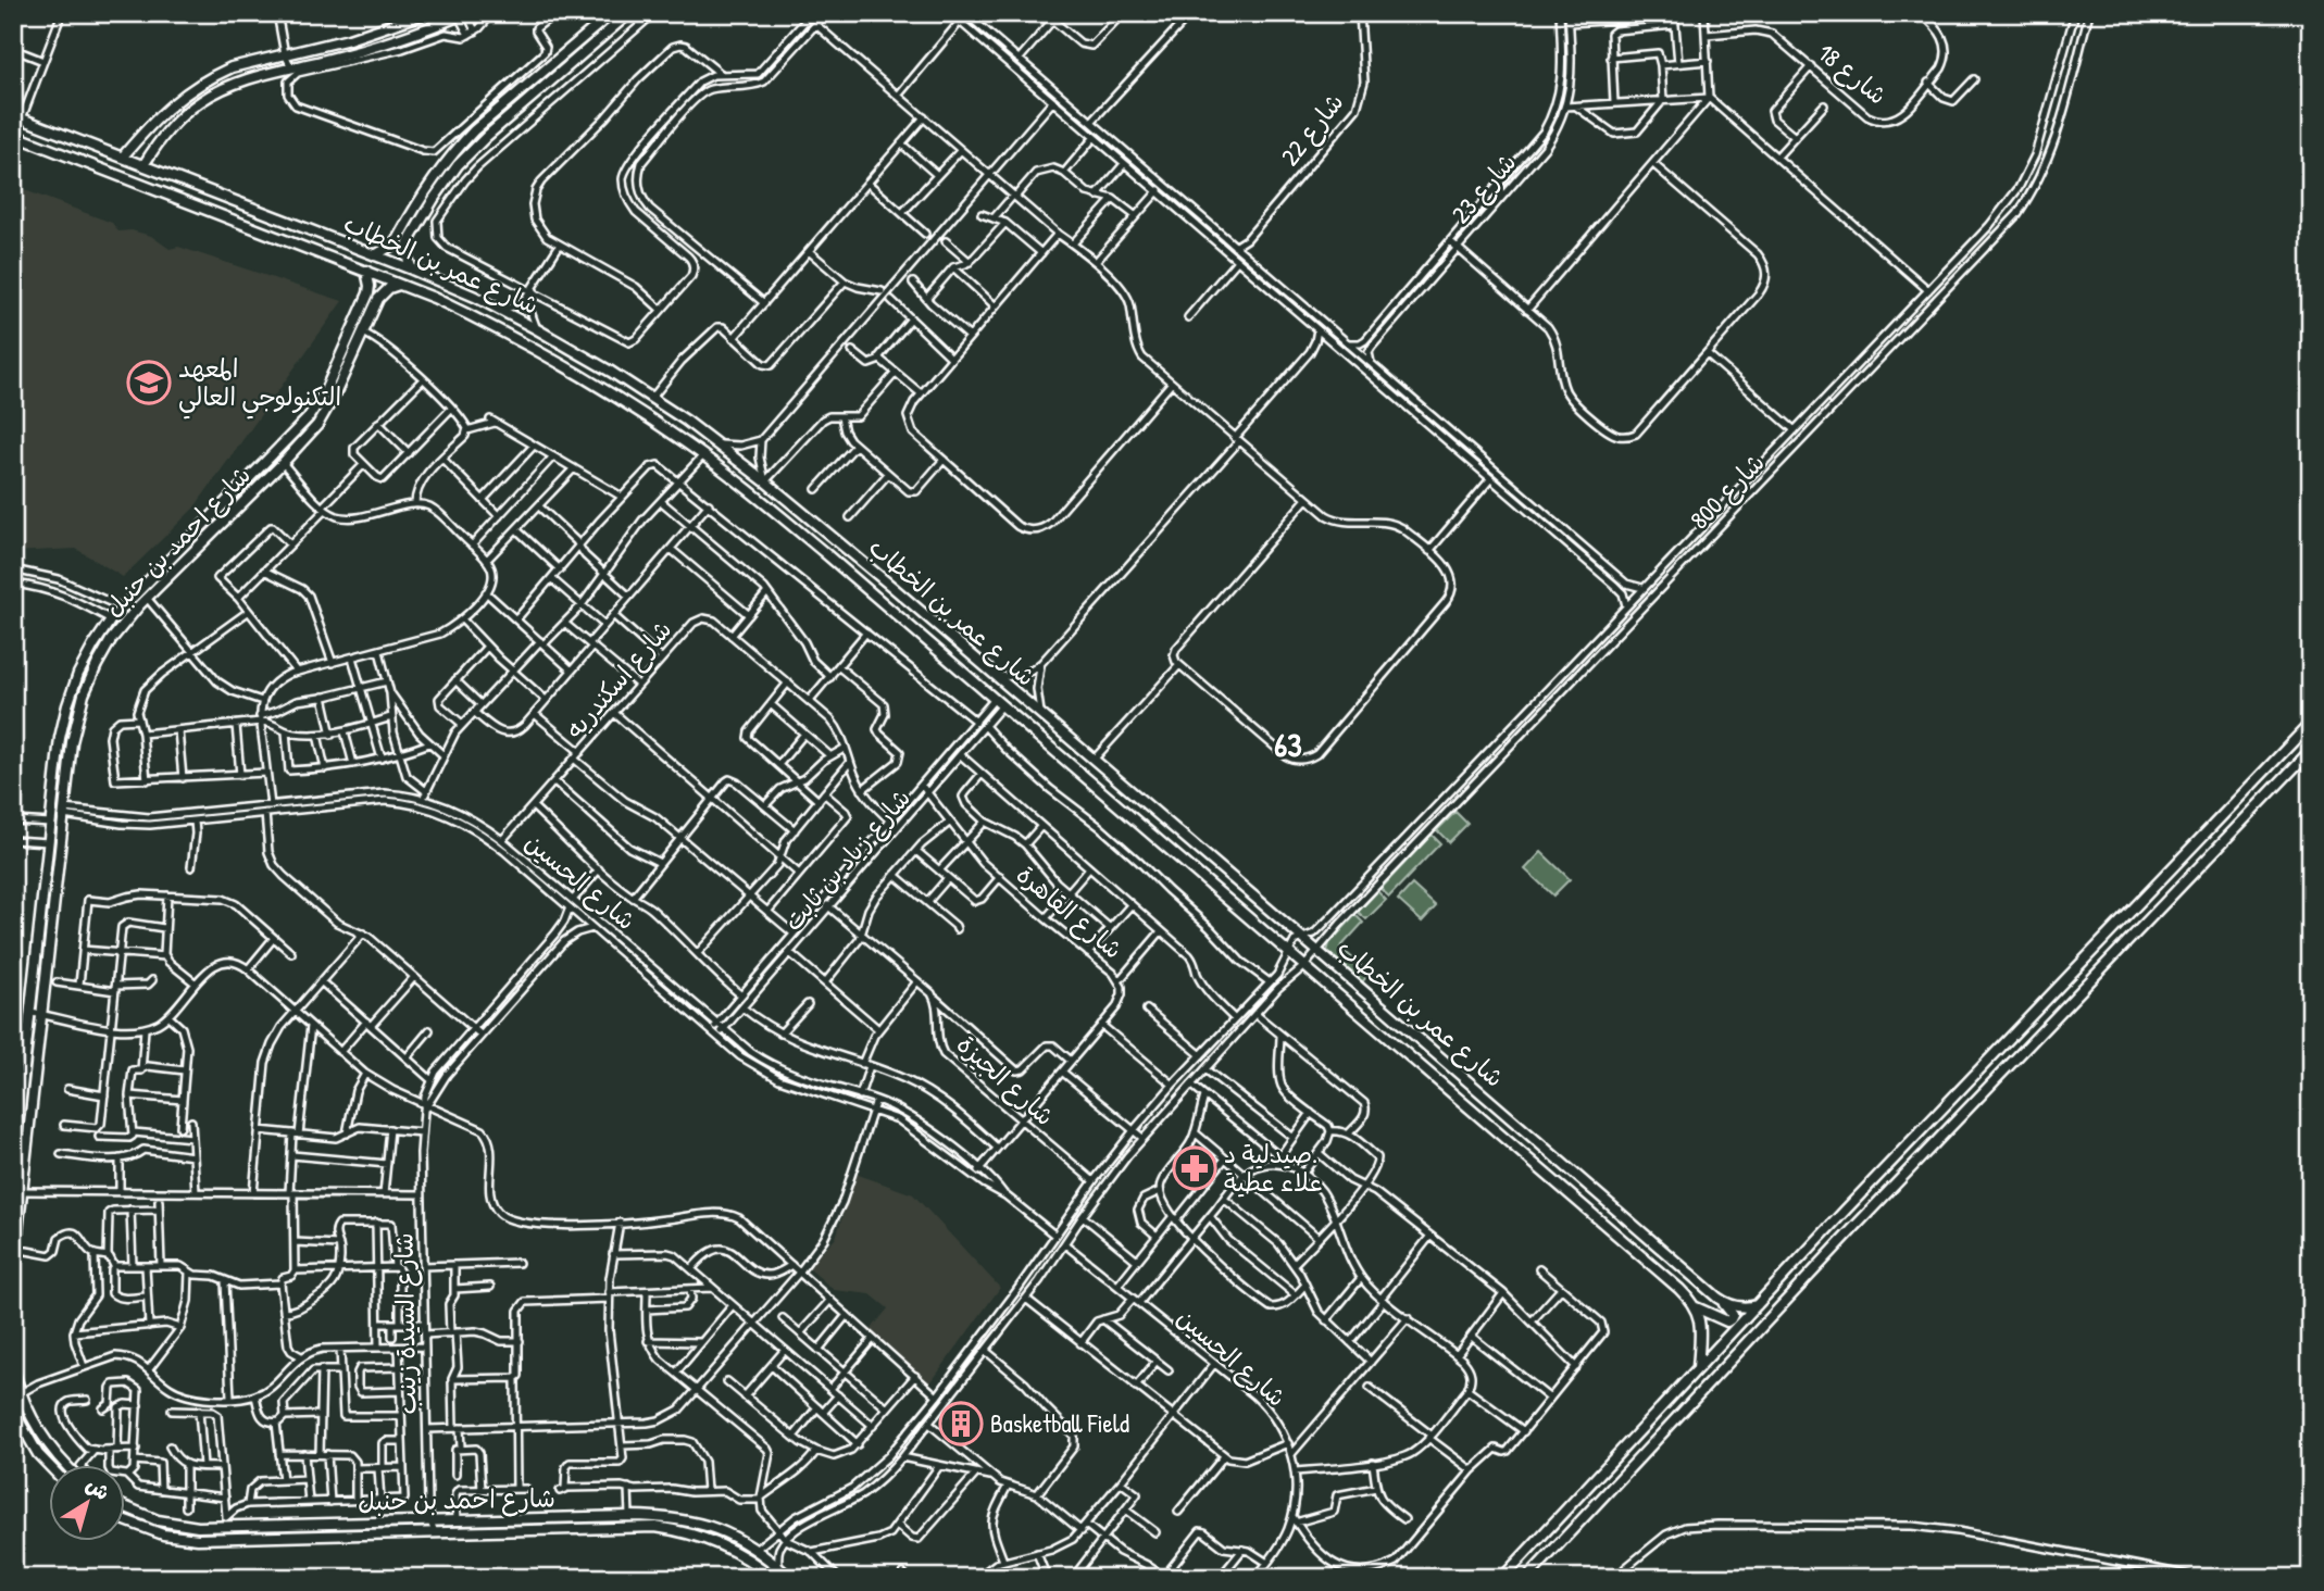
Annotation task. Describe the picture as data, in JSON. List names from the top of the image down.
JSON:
{
  "streets": {
    "street": [
      "شارع 18",
      "شارع 22",
      "شارع 23",
      "شارع عمر بن الخطاب",
      "شارع 800",
      "شارع احمد بن حنبل",
      "شارع اسكندريه",
      "شارع زياد بن ثابت",
      "شارع الحسين",
      "شارع القاهرة",
      "شارع الجيزة",
      "شارع السيدة زينب"
    ]
  },
  "crossings": [
    ["شارع عمر بن الخطاب", "شارع 800"],
    ["شارع عمر بن الخطاب", "شارع احمد بن حنبل"],
    ["شارع عمر بن الخطاب", "شارع زياد بن ثابت"],
    ["شارع 800", "شارع احمد بن حنبل"],
    ["شارع 800", "شارع الحسين"],
    ["شارع 800", "شارع الجيزة"],
    ["شارع احمد بن حنبل", "شارع الحسين"],
    ["شارع احمد بن حنبل", "شارع السيدة زينب"],
    ["شارع اسكندريه", "شارع زياد بن ثابت"],
    ["شارع اسكندريه", "شارع الحسين"],
    ["شارع زياد بن ثابت", "شارع الحسين"],
    ["شارع زياد بن ثابت", "شارع القاهرة"],
    ["شارع الحسين", "شارع القاهرة"],
    ["شارع الحسين", "شارع السيدة زينب"],
    ["شارع القاهرة", "شارع الجيزة"]
  ],
  "districts": ["63"],
  "places": {
    "school or university": ["المعهد التكنولوجي العالي"],
    "pharmacy": ["صيدلية د. علاء عطية"],
    "building": ["Basketball Field"]
  },
  "north": "top right"
}
